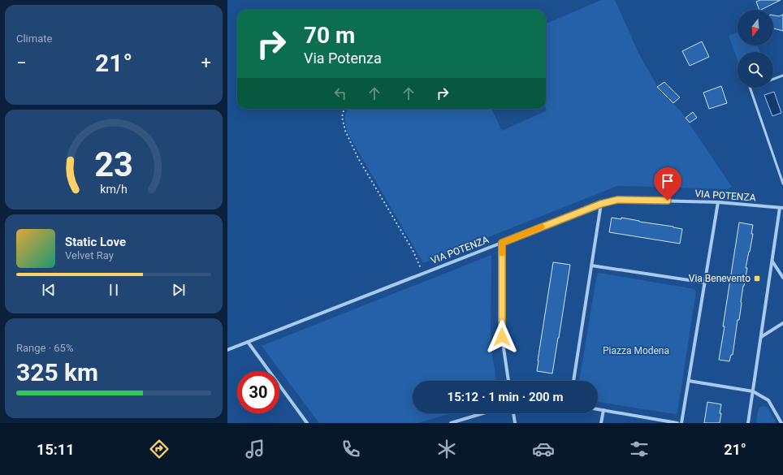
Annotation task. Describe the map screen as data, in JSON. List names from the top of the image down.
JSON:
{
  "streets": {
    "street": ["VIA POTENZA"]
  },
  "parks": ["Piazza Modena"],
  "places": {
    "transit": ["Via Benevento"]
  },
  "north": "bottom",
  "page": {
    "tile": [
      "Climate",
      ["Range · 65%", "325 km"]
    ],
    "turn": ["70 m", "Via Potenza"],
    "heat": ["−", "21°", "+"],
    "song": ["Static Love", "Velvet Ray"],
    "limit": "30",
    "trip": "15:12 · 1 min · 200 m",
    "tabs": ["15:11", "21°"],
    "gauge": ["23", "km/h"]
  }
}
